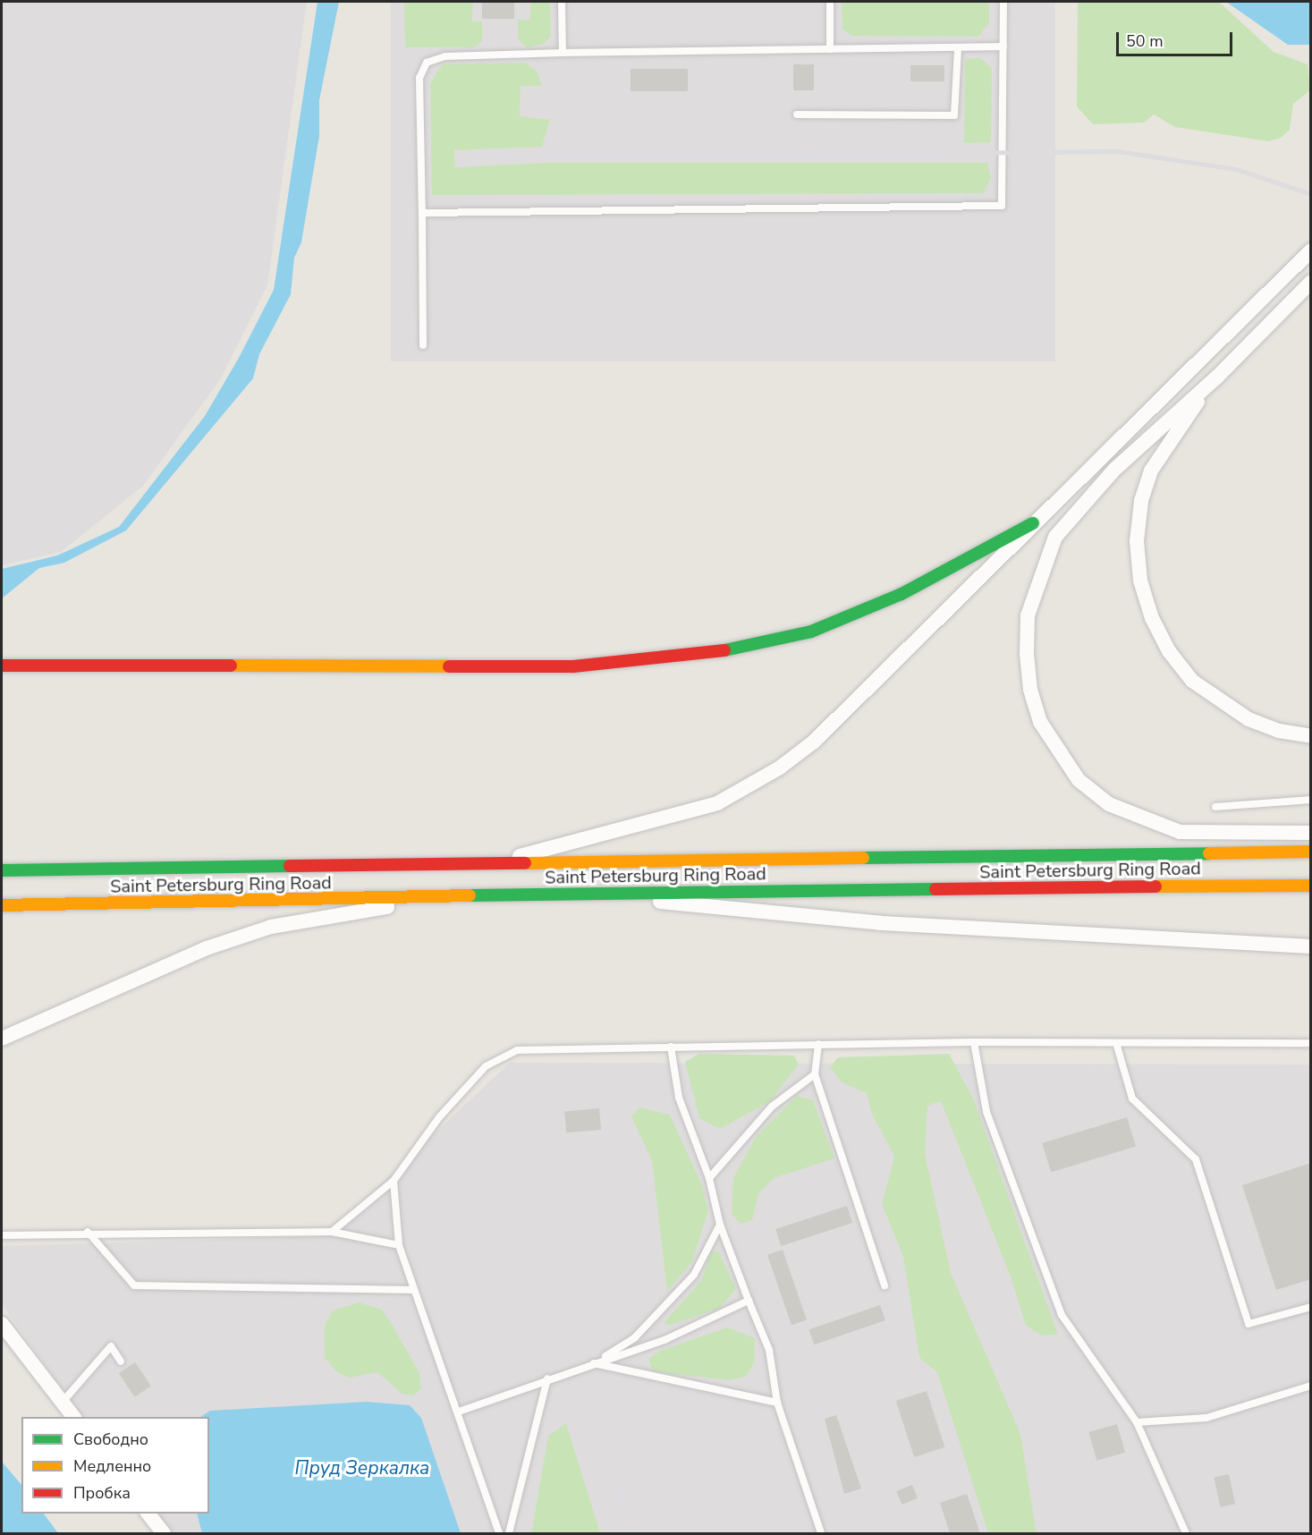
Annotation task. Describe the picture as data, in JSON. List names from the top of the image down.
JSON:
{
  "streets": {
    "main road": ["Saint Petersburg Ring Road"]
  },
  "water": ["Пруд Зеркалка"],
  "legend": ["Свободно", "Медленно", "Пробка"],
  "scale_bar": "50 m"
}
